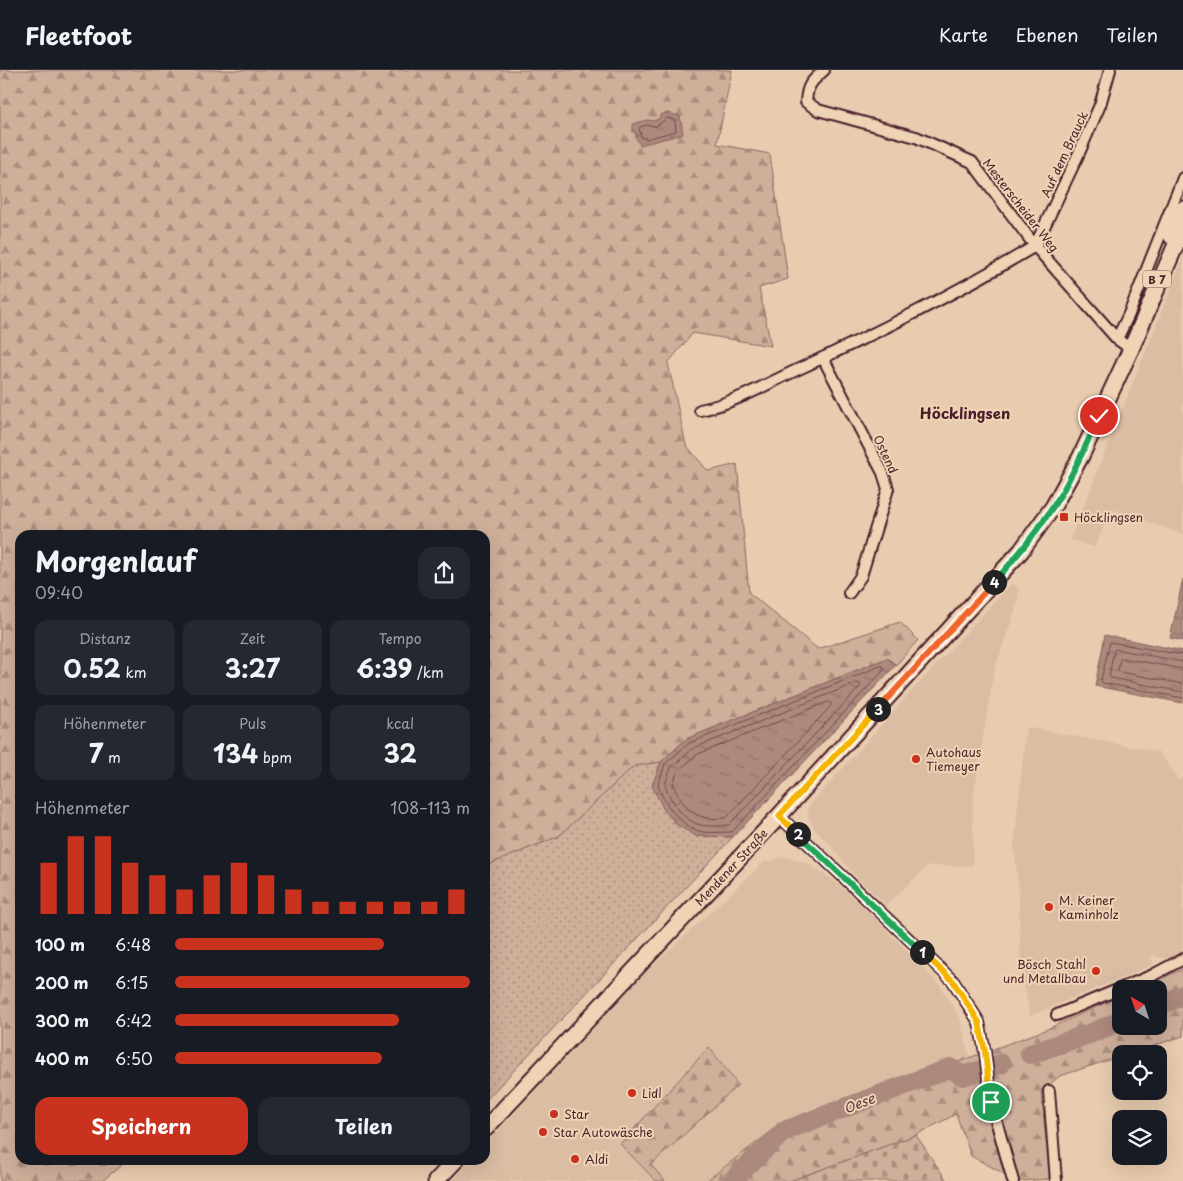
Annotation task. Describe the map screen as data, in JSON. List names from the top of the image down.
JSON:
{
  "streets": {
    "main road": ["B 7", "Mendener Straße"],
    "street": ["Auf dem Brauck", "Mesterscheider Weg", "Ostend"]
  },
  "crossings": [
    ["Auf dem Brauck", "Mesterscheider Weg"],
    ["Mesterscheider Weg", "Mendener Straße"]
  ],
  "districts": ["Höcklingsen"],
  "water": ["Oese"],
  "places": {
    "transit": ["Höcklingsen"],
    "other": [
      "Autohaus Tiemeyer",
      "M. Keiner Kaminholz",
      "Bösch Stahl und Metallbau",
      "Lidl",
      "Star",
      "Star Autowäsche",
      "Aldi"
    ]
  },
  "north": "top left",
  "page": {
    "header": "Fleetfoot",
    "nav": ["Karte", "Ebenen", "Teilen"],
    "heading": ["Morgenlauf", "09:40"],
    "pins": [
      "4",
      "3",
      "2",
      "1"
    ],
    "stats": [
      ["Distanz", "0.52 km"],
      ["Zeit", "3:27"],
      ["Tempo", "6:39 /km"],
      ["Höhenmeter", "7 m"],
      ["Puls", "134 bpm"],
      ["kcal", "32"]
    ],
    "chart": ["Höhenmeter", "108–113 m"],
    "list": [
      {
        "name": "100 m",
        "note": "6:48"
      },
      {
        "name": "200 m",
        "note": "6:15"
      },
      {
        "name": "300 m",
        "note": "6:42"
      },
      {
        "name": "400 m",
        "note": "6:50"
      }
    ],
    "buttons": ["Speichern", "Teilen"]
  }
}
